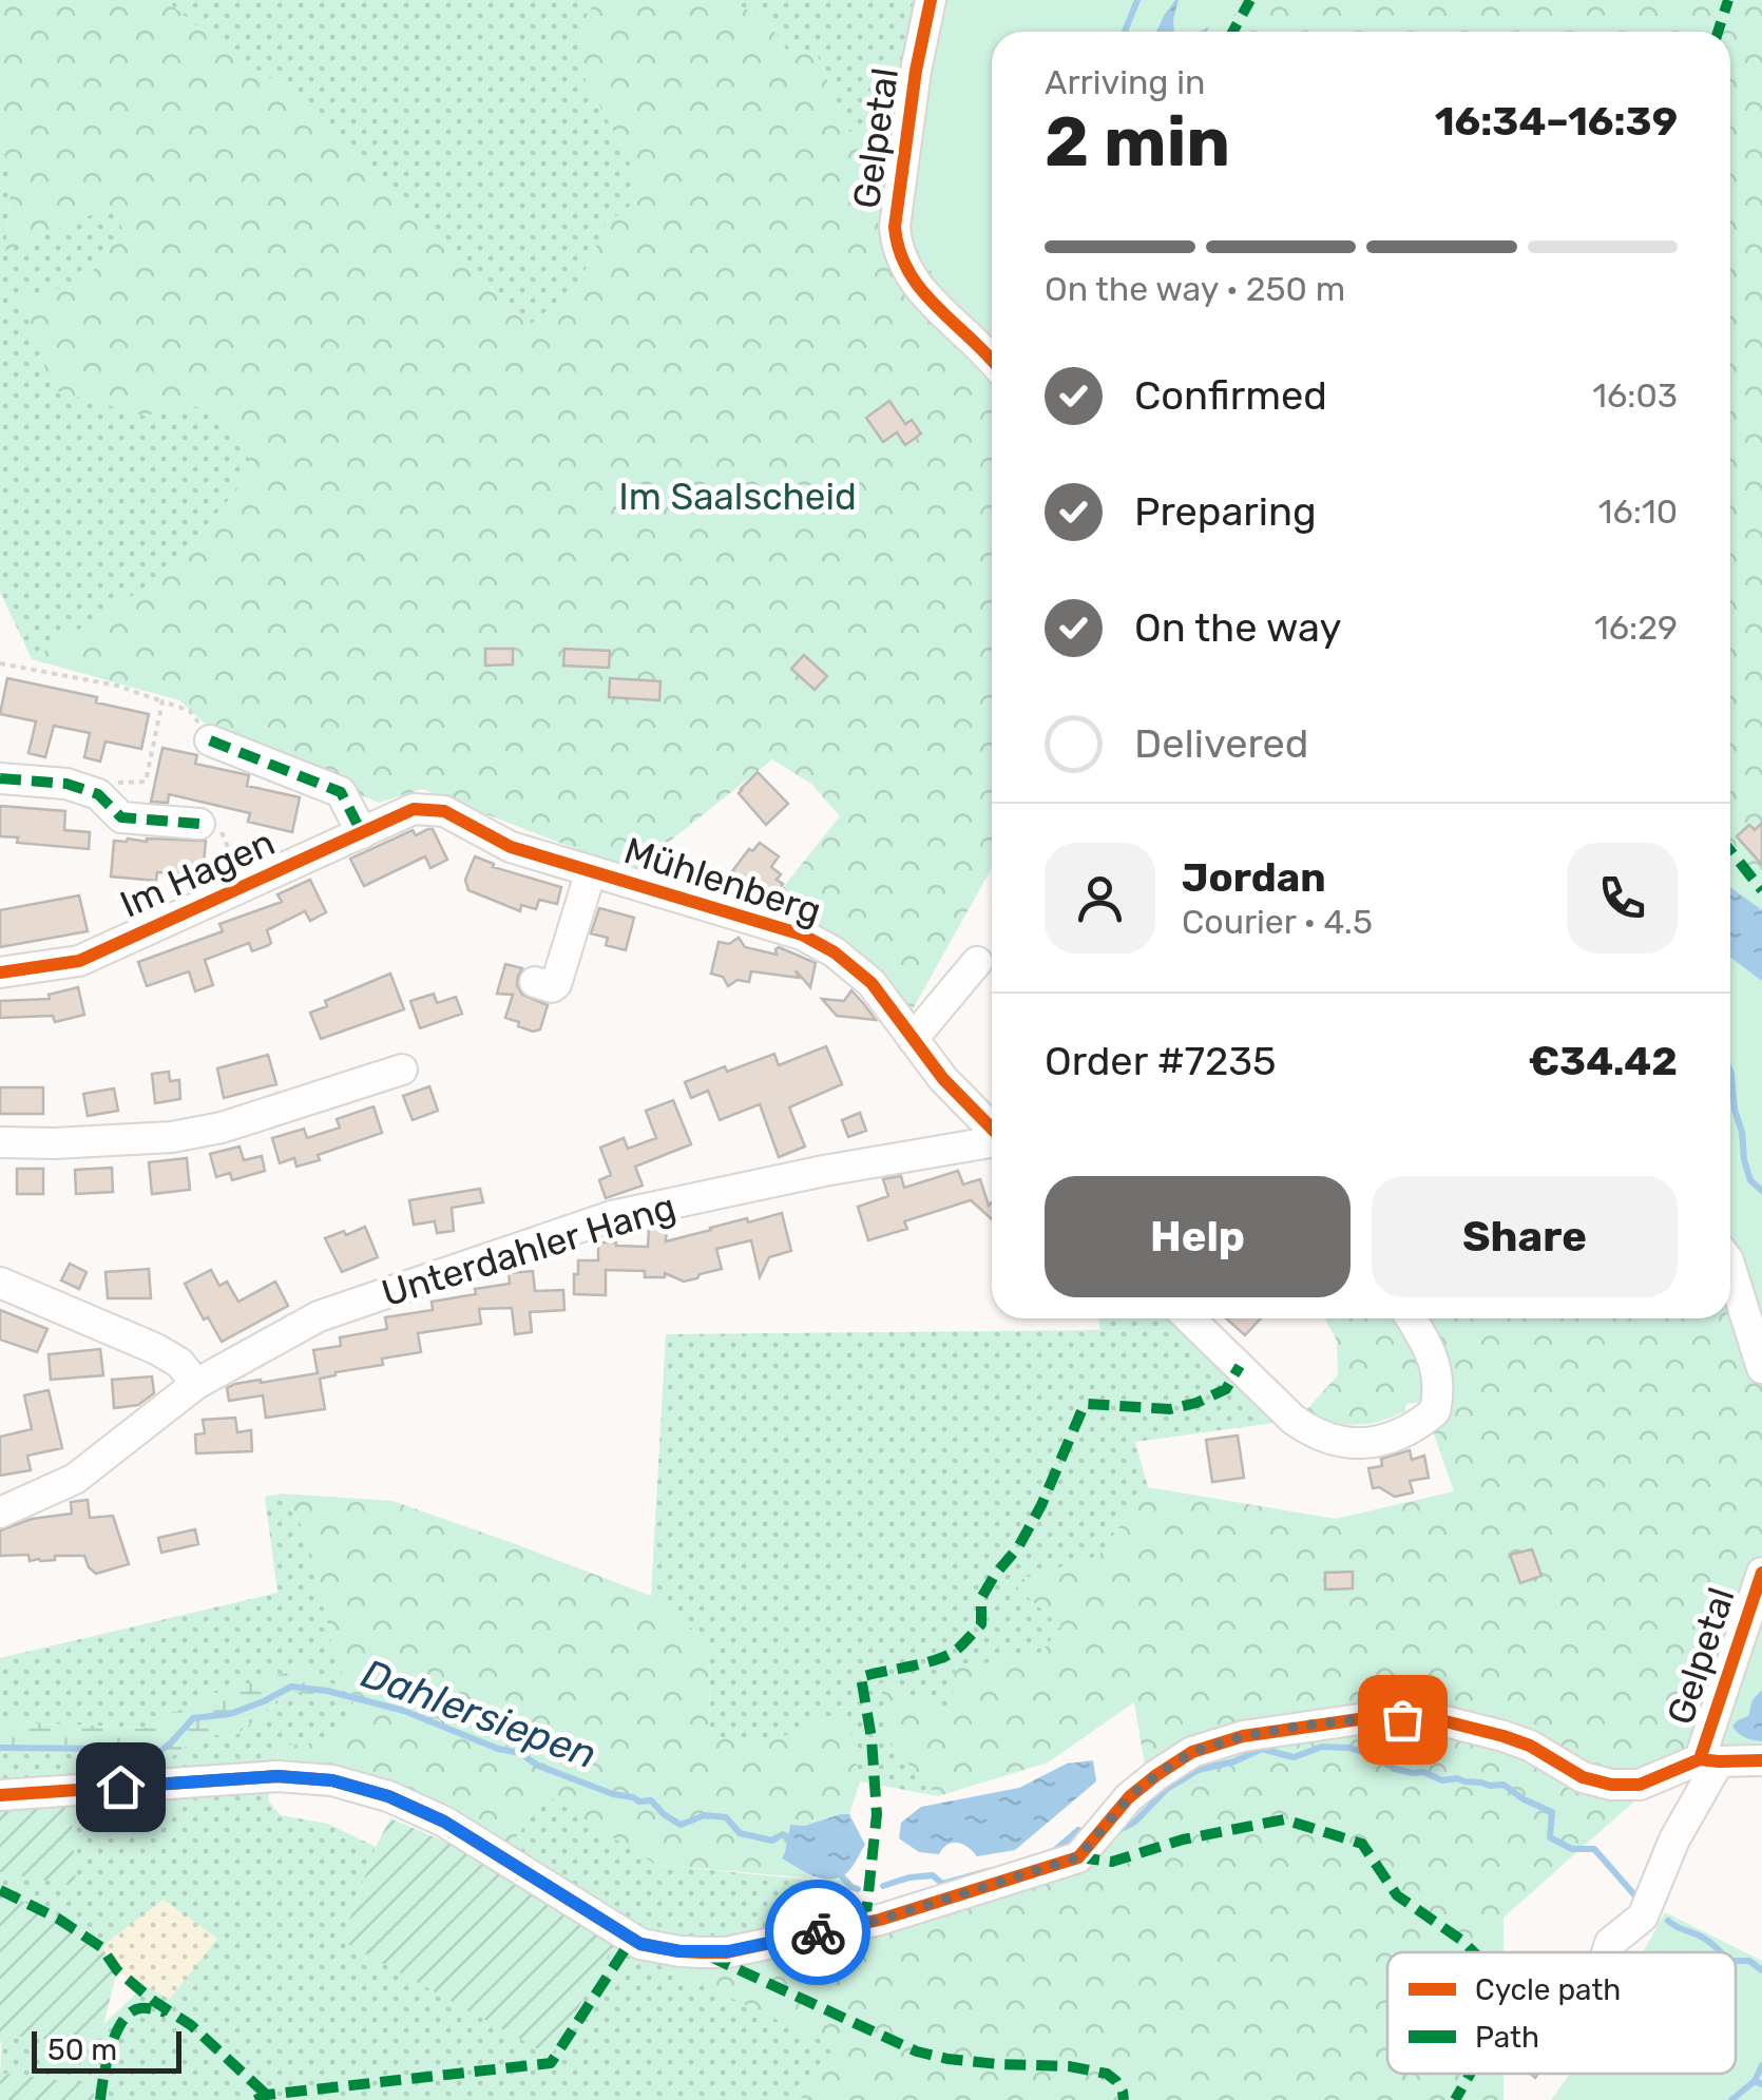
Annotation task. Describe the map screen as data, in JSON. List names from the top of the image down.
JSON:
{
  "streets": {
    "street": [
      "Gelpetal",
      "Im Hagen",
      "Mühlenberg",
      "Unterdahler Hang"
    ]
  },
  "crossings": [
    ["Im Hagen", "Mühlenberg"]
  ],
  "water": ["Dahlersiepen"],
  "parks": ["Im Saalscheid"],
  "legend": ["Cycle path", "Path"],
  "scale_bar": "50 m",
  "page": {
    "heading": ["2 min", "Arriving in", "16:34–16:39"],
    "panel": [
      "Jordan",
      "Courier · 4.5",
      "Order #7235",
      "€34.42"
    ],
    "bar": "On the way · 250 m",
    "list": [
      ["Confirmed", "16:03"],
      ["Preparing", "16:10"],
      ["On the way", "16:29"],
      "Delivered"
    ],
    "buttons": ["Help", "Share"],
    "scale": "50 m"
  }
}
